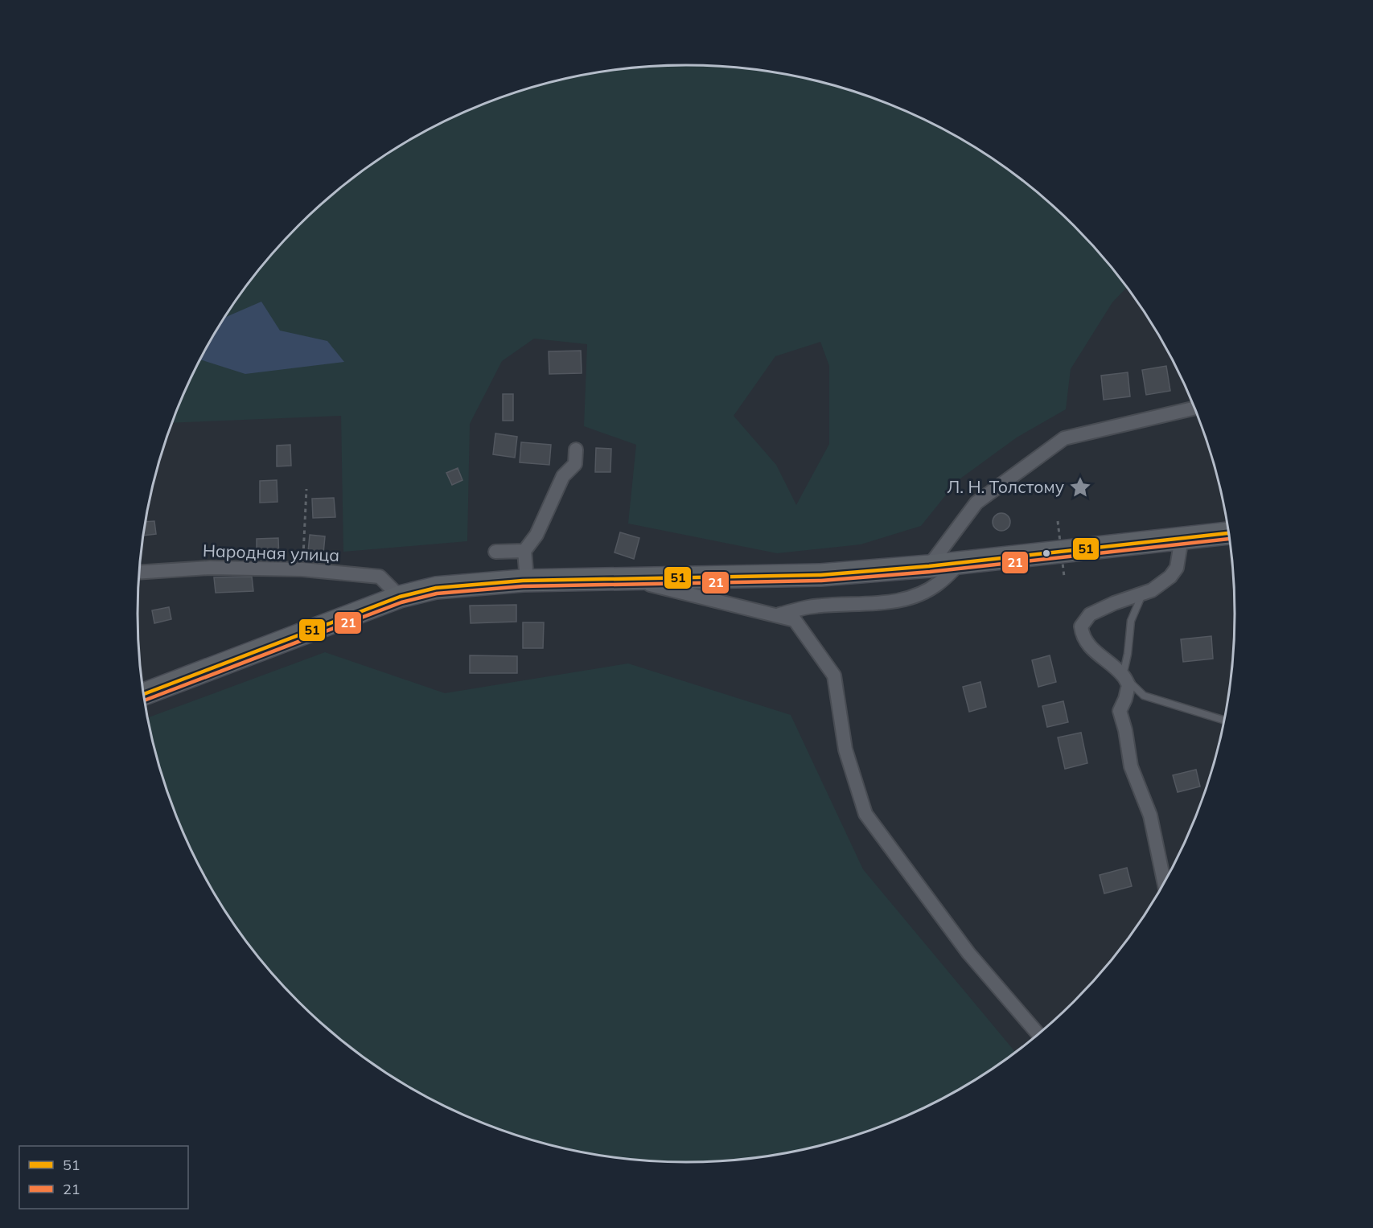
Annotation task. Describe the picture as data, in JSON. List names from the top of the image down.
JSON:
{
  "streets": {
    "street": ["Народная улица"]
  },
  "places": {
    "place": ["Л. Н. Толстому"]
  },
  "lines": ["transit line 51", "transit line 21"],
  "legend": ["51", "21"]
}
